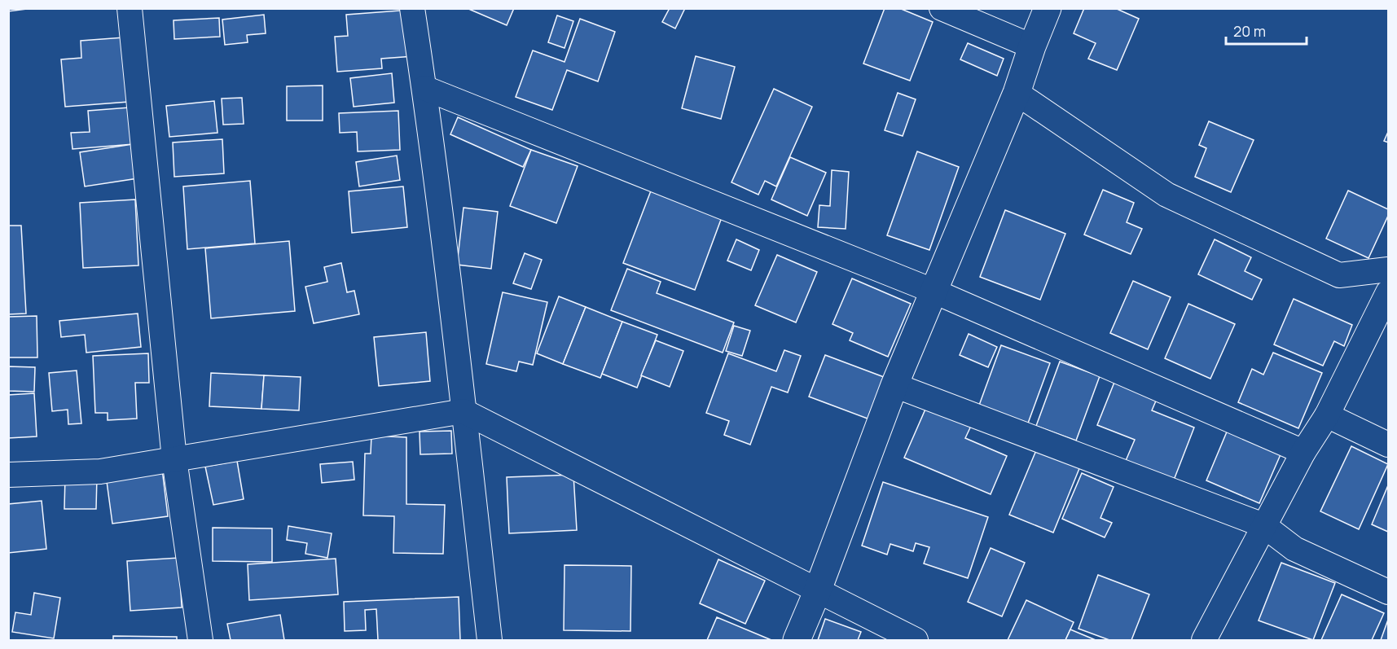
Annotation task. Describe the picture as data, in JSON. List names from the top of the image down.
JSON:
{
  "scale_bar": "20 m"
}
